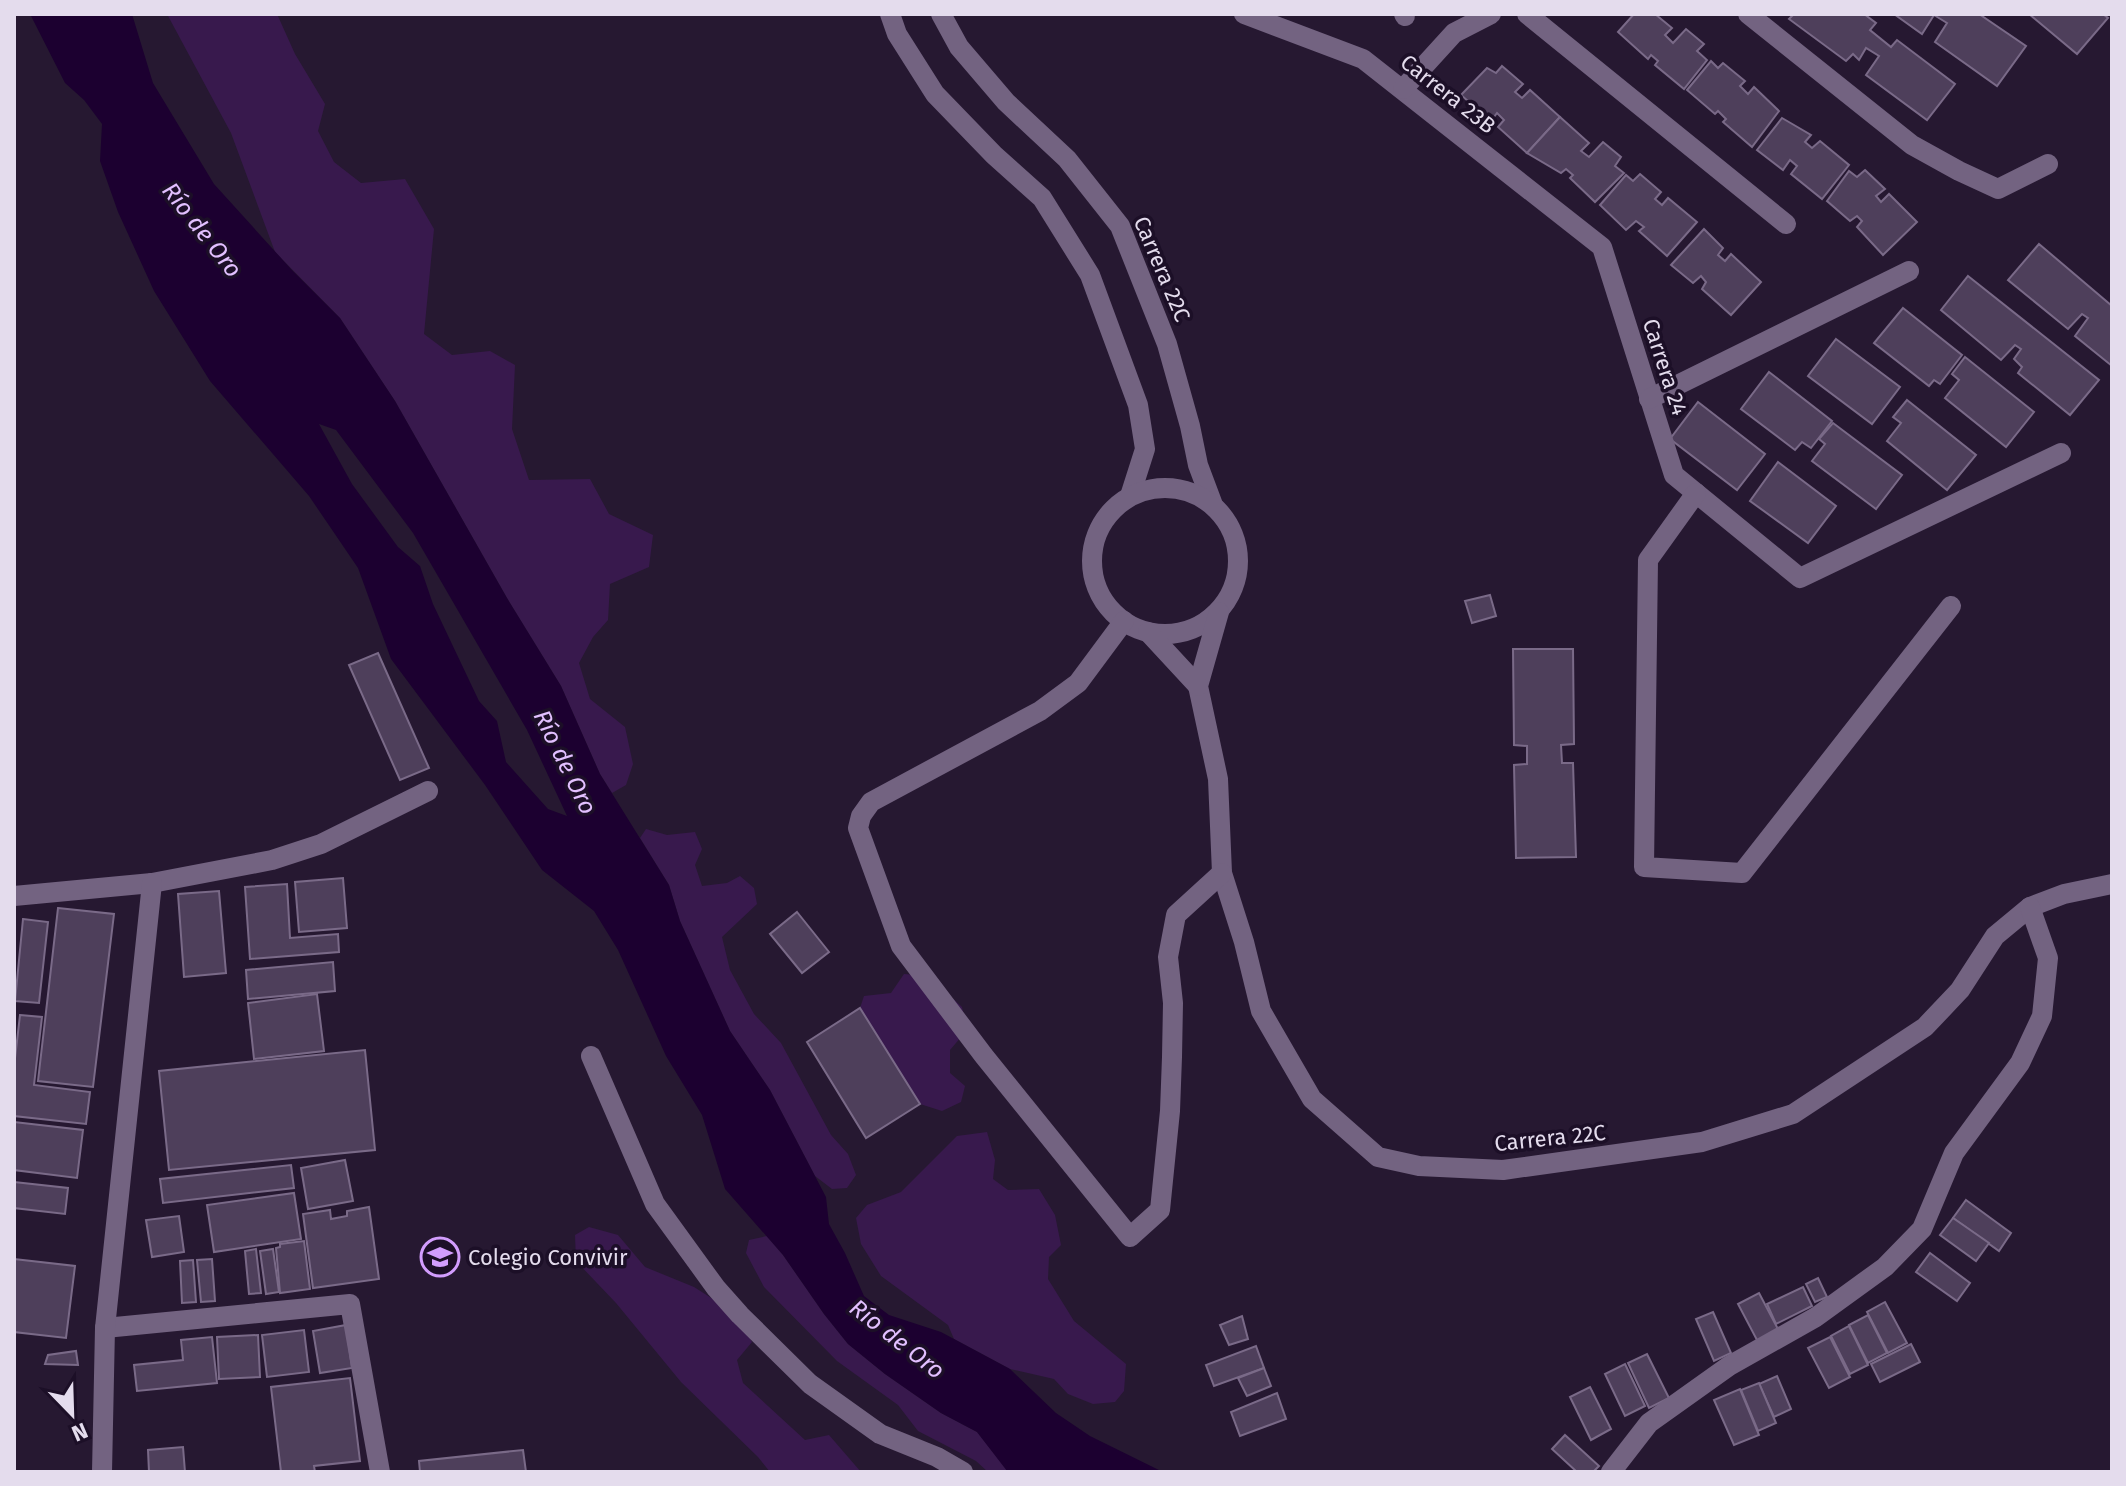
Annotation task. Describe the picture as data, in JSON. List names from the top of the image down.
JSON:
{
  "streets": {
    "street": ["Carrera 23B", "Carrera 22C", "Carrera 24"]
  },
  "crossings": [
    ["Carrera 23B", "Carrera 24"]
  ],
  "water": ["Río de Oro"],
  "places": {
    "school or university": ["Colegio Convivir"]
  },
  "north": "bottom right"
}
